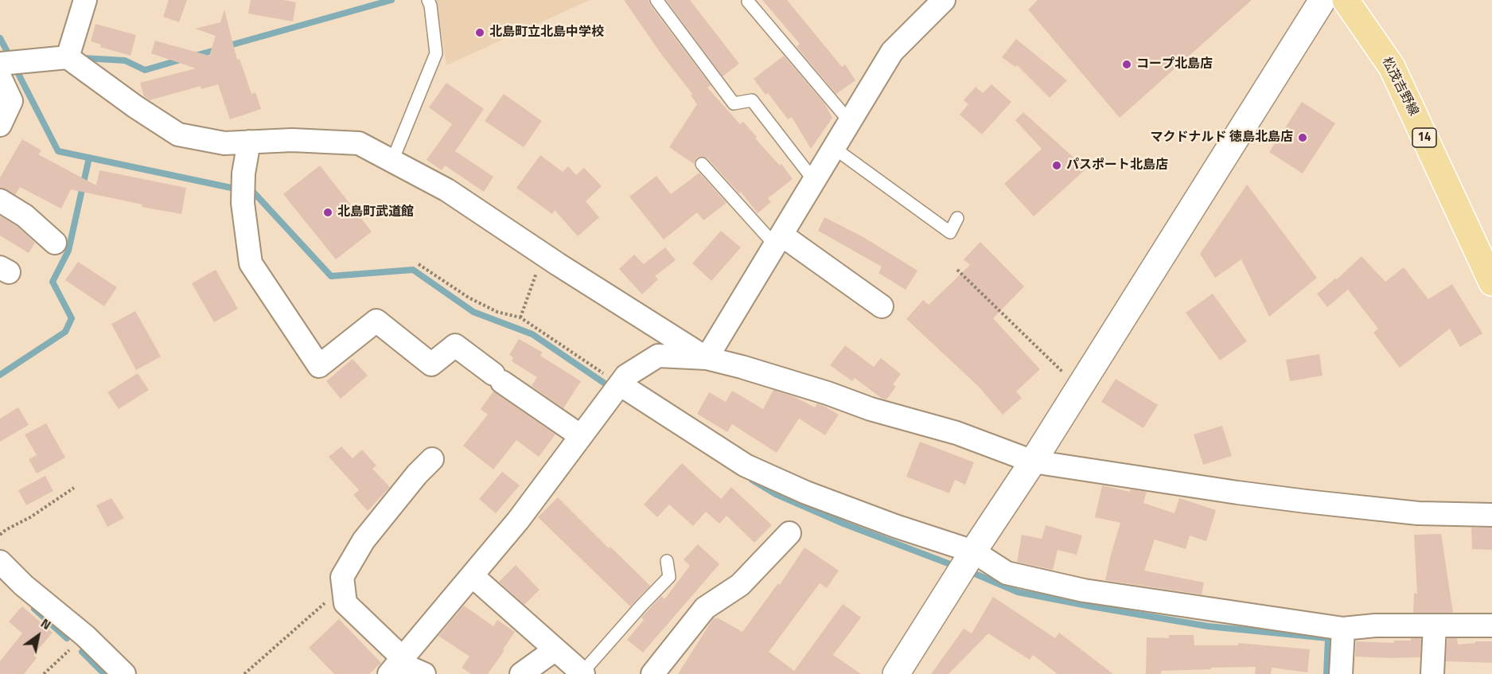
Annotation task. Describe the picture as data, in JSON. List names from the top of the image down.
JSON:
{
  "streets": {
    "main road": ["松茂吉野線", "14"]
  },
  "places": [
    "北島町立北島中学校",
    "コープ北島店",
    "マクドナルド 徳島北島店",
    "パスポート北島店",
    "北島町武道館"
  ],
  "north": "top right"
}
